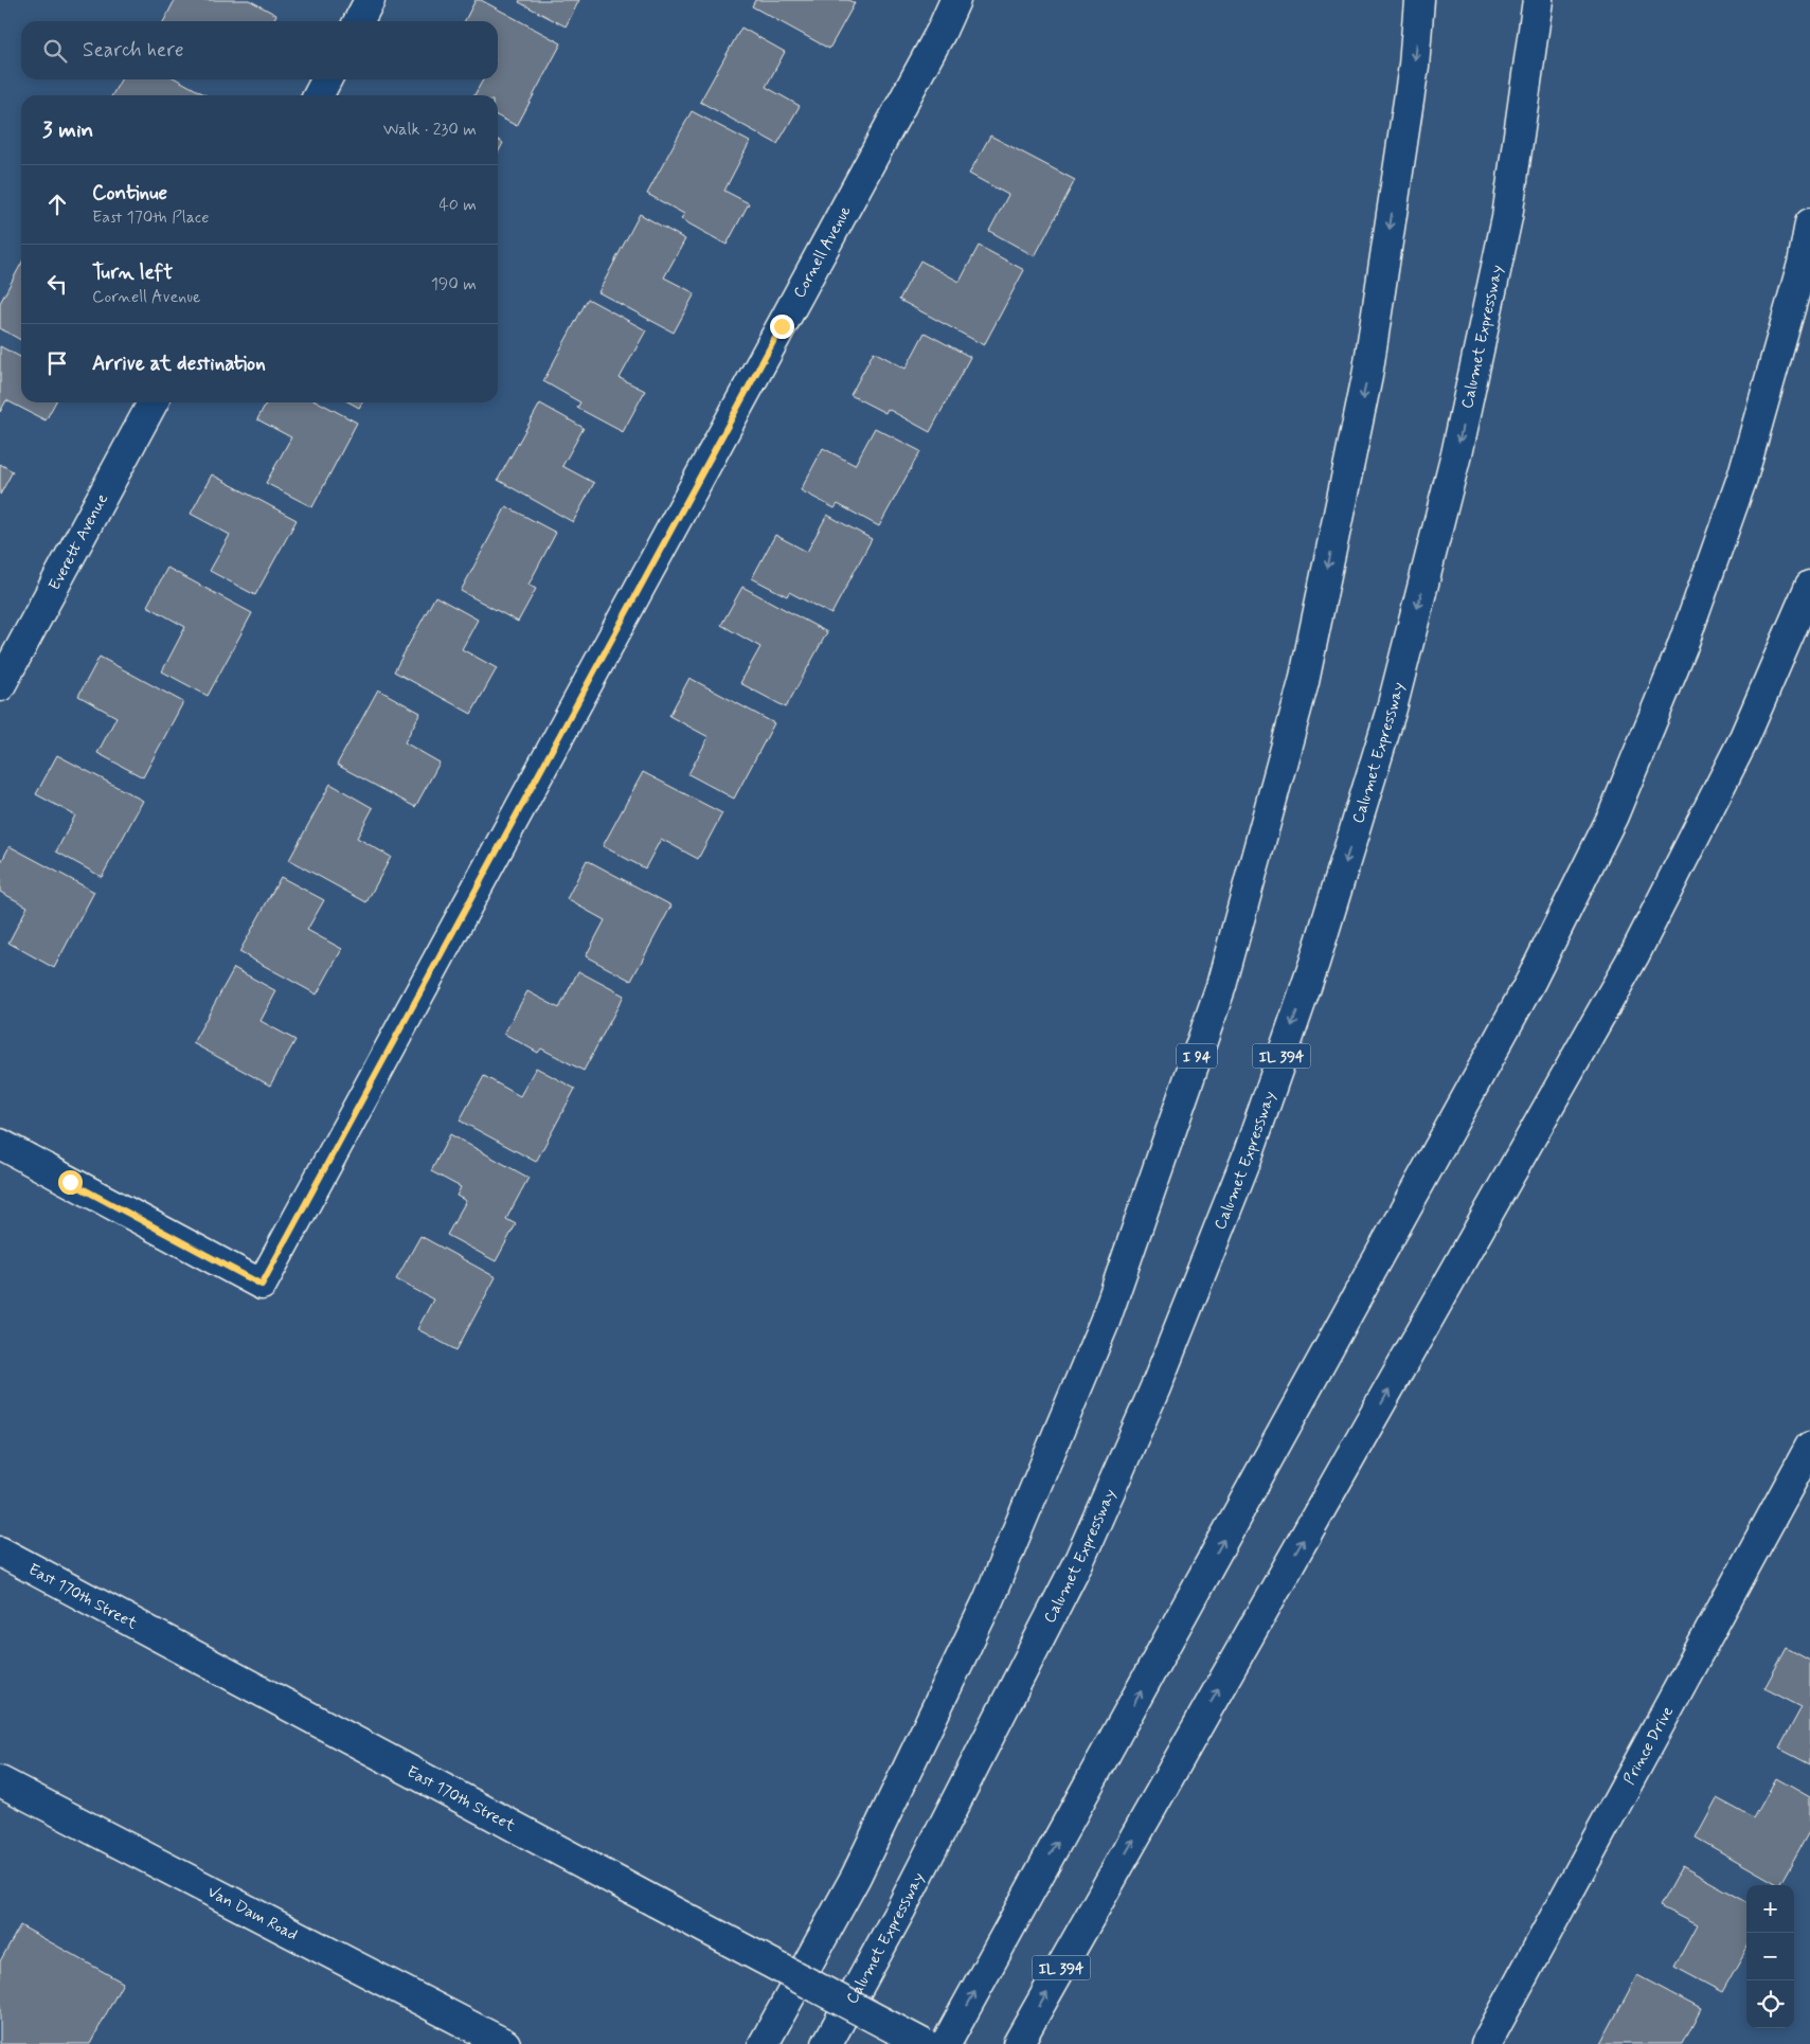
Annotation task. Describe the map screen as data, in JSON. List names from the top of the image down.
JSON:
{
  "streets": {
    "main road": [
      "Cornell Avenue",
      "Calumet Expressway",
      "Everett Avenue",
      "I 94",
      "IL 394",
      "East 170th Street",
      "Prince Drive",
      "Van Dam Road"
    ]
  },
  "page": {
    "search": "Search here",
    "heading": ["3 min", "Walk · 230 m"],
    "list": [
      ["Continue", "East 170th Place", "40 m"],
      ["Turn left", "Cornell Avenue", "190 m"],
      "Arrive at destination"
    ],
    "map_buttons": ["+", "−"]
  }
}
